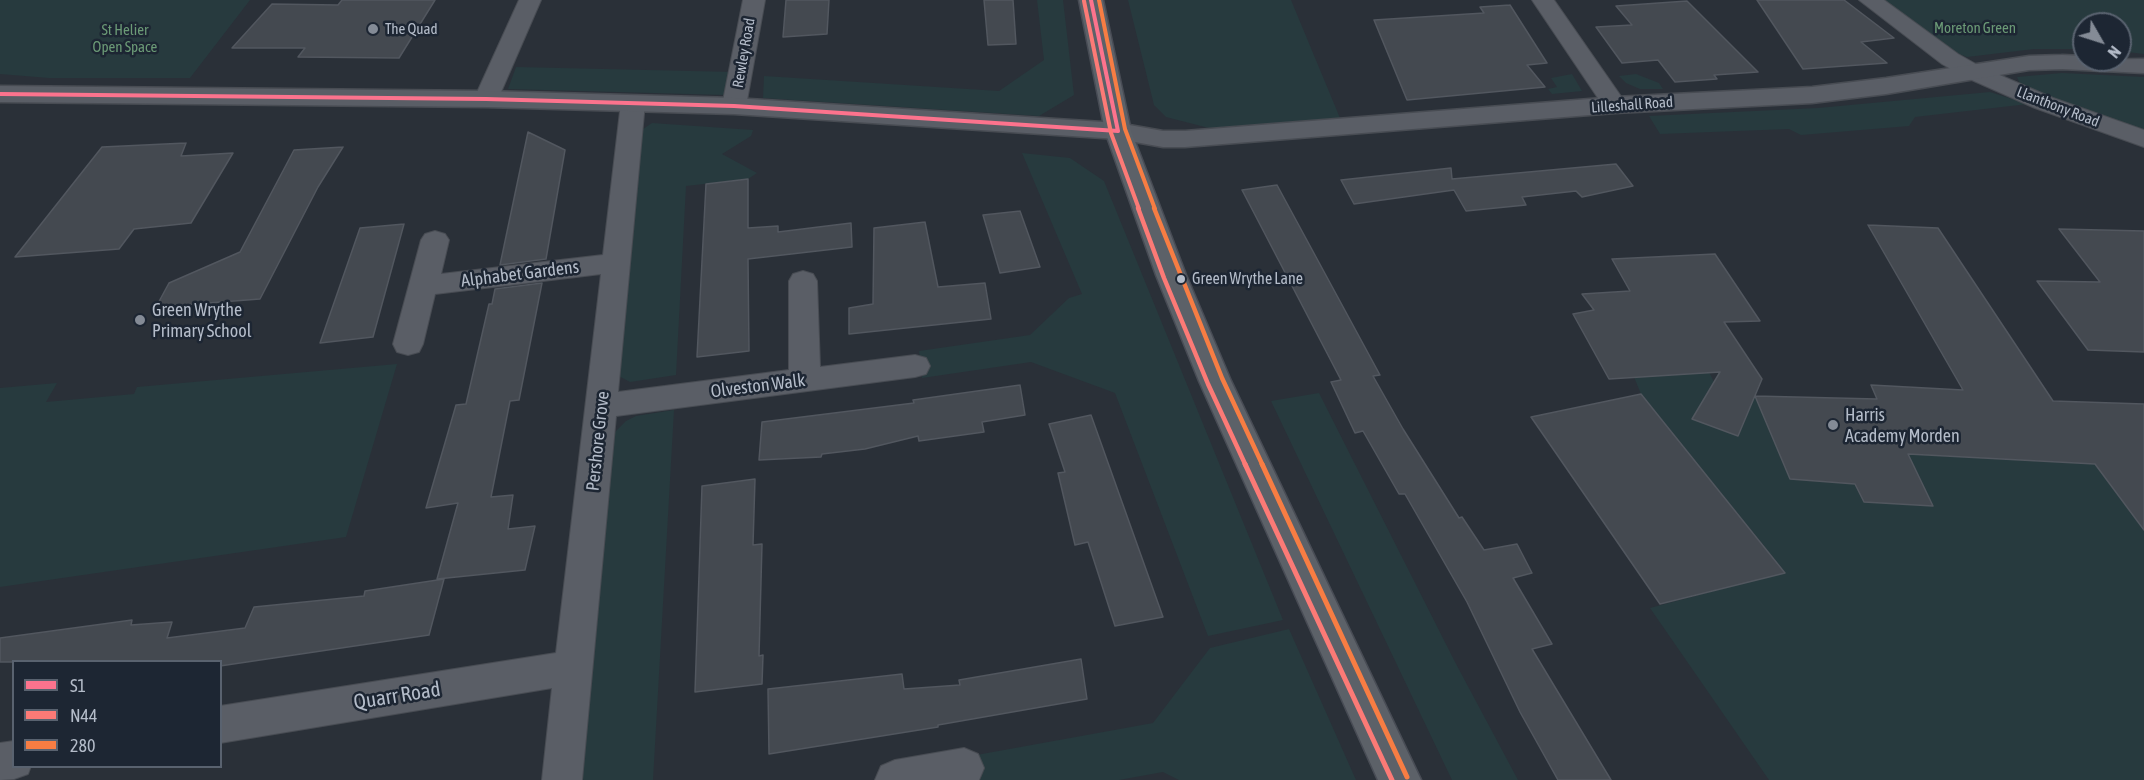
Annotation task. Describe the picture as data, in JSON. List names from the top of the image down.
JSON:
{
  "streets": {
    "street": [
      "Rewley Road",
      "Lilleshall Road",
      "Llanthony Road",
      "Alphabet Gardens",
      "Olveston Walk",
      "Pershore Grove",
      "Quarr Road"
    ]
  },
  "crossings": [
    ["Lilleshall Road", "Llanthony Road"],
    ["Alphabet Gardens", "Pershore Grove"],
    ["Olveston Walk", "Pershore Grove"],
    ["Pershore Grove", "Quarr Road"]
  ],
  "parks": ["Moreton Green", "St Helier Open Space"],
  "places": [
    "The Quad",
    "Green Wrythe Lane",
    "Green Wrythe Primary School",
    "Harris Academy Morden"
  ],
  "lines": ["transit line S1", "transit line 280", "transit line N44"],
  "legend": ["S1", "N44", "280"],
  "north": "bottom right"
}
